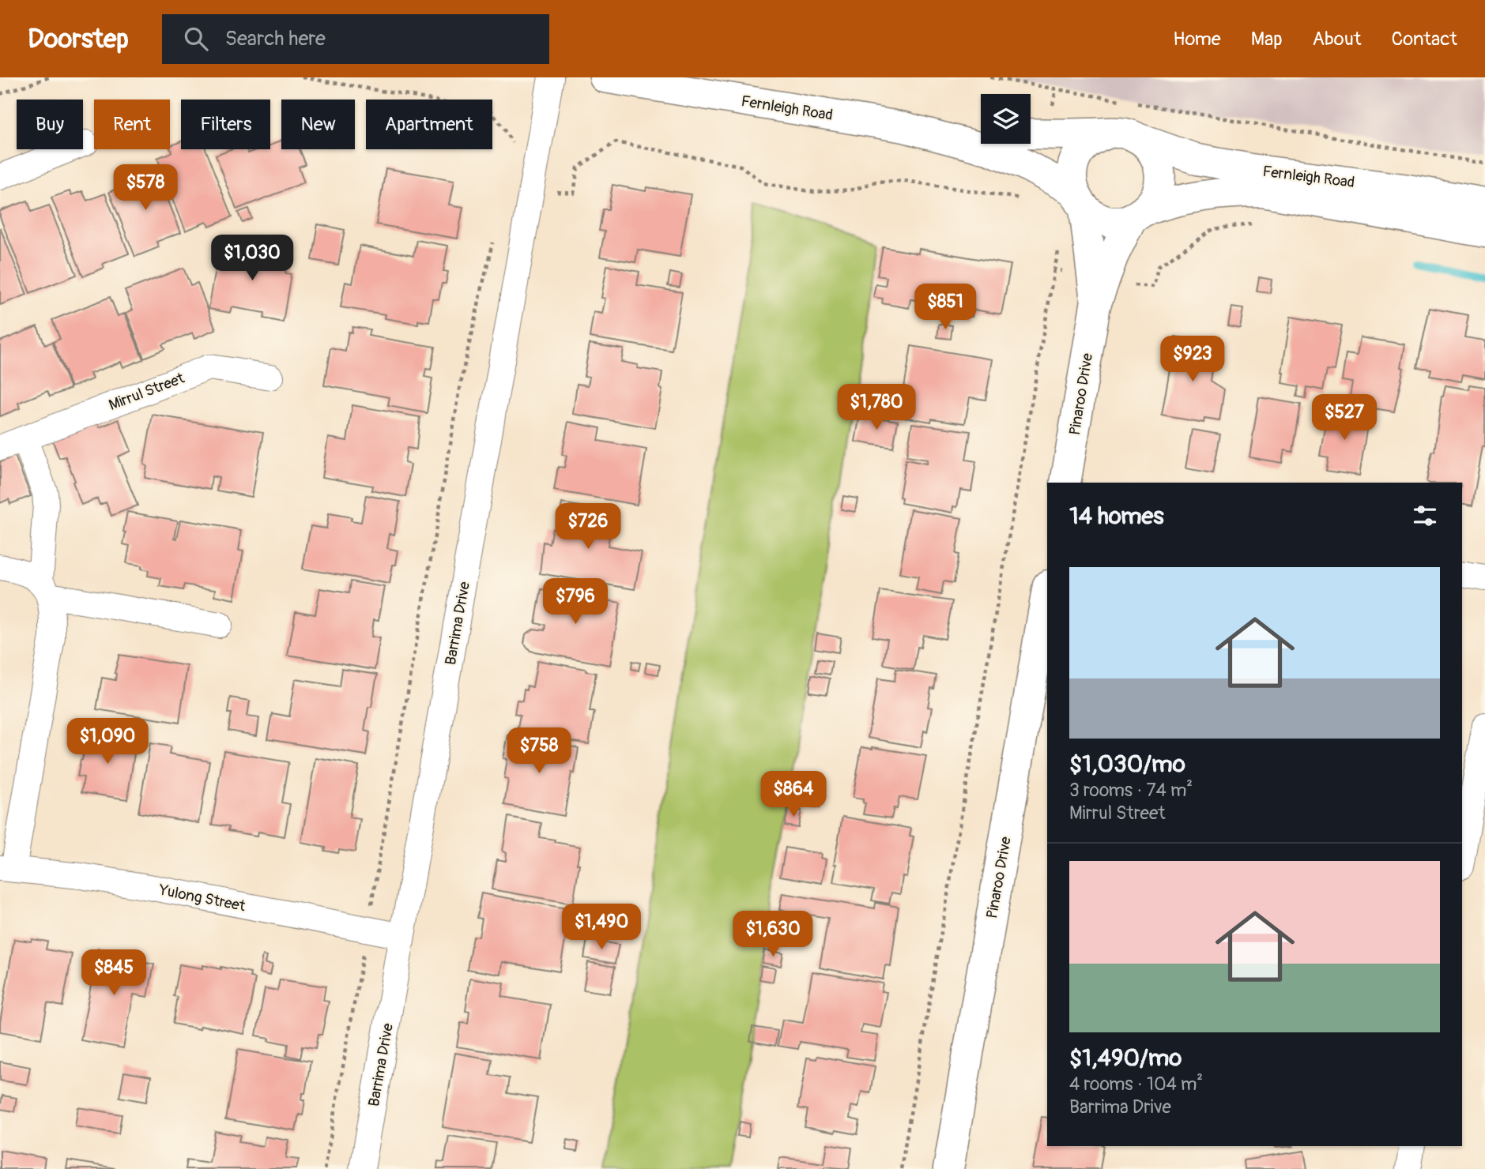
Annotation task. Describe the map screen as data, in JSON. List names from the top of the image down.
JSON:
{
  "streets": {
    "street": [
      "Fernleigh Road",
      "Mirrul Street",
      "Pinaroo Drive",
      "Barrima Drive",
      "Yulong Street"
    ]
  },
  "crossings": [
    ["Fernleigh Road", "Pinaroo Drive"],
    ["Barrima Drive", "Yulong Street"]
  ],
  "page": {
    "header": "Doorstep",
    "search": "Search here",
    "nav": [
      "Home",
      "Map",
      "About",
      "Contact"
    ],
    "chip": [
      "Buy",
      "Rent",
      "Filters",
      "New",
      "Apartment"
    ],
    "price": [
      "$578",
      "$1,030",
      "$851",
      "$923",
      "$1,780",
      "$527",
      "$726",
      "$796",
      "$1,090",
      "$758",
      "$864",
      "$1,490",
      "$1,630",
      "$845"
    ],
    "heading": "14 homes",
    "list": [
      {
        "name": "$1,030/mo",
        "note": "3 rooms · 74 m² · Mirrul Street"
      },
      {
        "name": "$1,490/mo",
        "note": "4 rooms · 104 m² · Barrima Drive"
      }
    ]
  }
}
